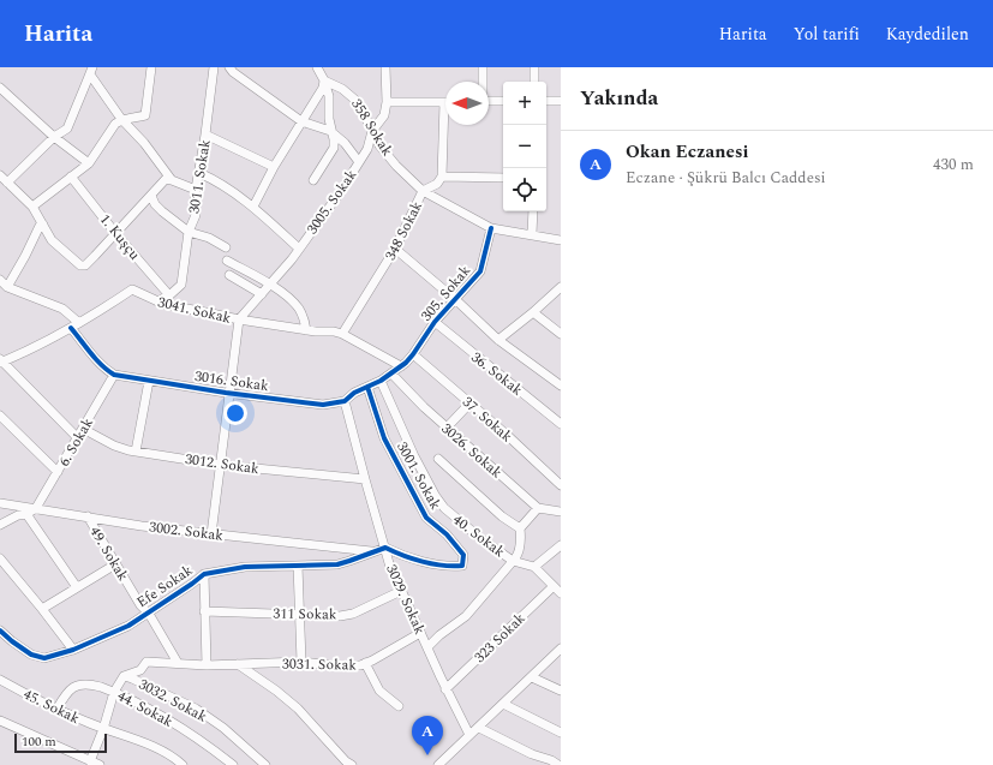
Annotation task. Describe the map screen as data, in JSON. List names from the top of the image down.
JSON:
{
  "streets": {
    "street": [
      "358 Sokak",
      "3011. Sokak",
      "3005. Sokak",
      "348 Sokak",
      "1. Kuşçu",
      "305. Sokak",
      "3041. Sokak",
      "36. Sokak",
      "3016. Sokak",
      "37. Sokak",
      "6. Sokak",
      "3026. Sokak",
      "3012. Sokak",
      "3001. Sokak",
      "3002. Sokak",
      "40. Sokak",
      "49. Sokak",
      "Efe Sokak",
      "3029. Sokak",
      "311 Sokak",
      "323 Sokak",
      "3031. Sokak",
      "3032. Sokak",
      "45. Sokak",
      "44. Sokak"
    ]
  },
  "crossings": [
    ["358 Sokak", "3005. Sokak"],
    ["358 Sokak", "348 Sokak"],
    ["3011. Sokak", "1. Kuşçu"],
    ["3005. Sokak", "3041. Sokak"],
    ["348 Sokak", "305. Sokak"],
    ["348 Sokak", "3041. Sokak"],
    ["305. Sokak", "3041. Sokak"],
    ["305. Sokak", "36. Sokak"],
    ["305. Sokak", "3016. Sokak"],
    ["305. Sokak", "37. Sokak"],
    ["3041. Sokak", "3016. Sokak"],
    ["3016. Sokak", "6. Sokak"],
    ["3016. Sokak", "3026. Sokak"],
    ["3016. Sokak", "3001. Sokak"],
    ["3016. Sokak", "40. Sokak"],
    ["3016. Sokak", "3029. Sokak"],
    ["6. Sokak", "3012. Sokak"],
    ["6. Sokak", "3002. Sokak"],
    ["3012. Sokak", "3029. Sokak"],
    ["3001. Sokak", "Efe Sokak"],
    ["3001. Sokak", "3029. Sokak"],
    ["3002. Sokak", "49. Sokak"],
    ["3002. Sokak", "Efe Sokak"],
    ["40. Sokak", "323 Sokak"],
    ["49. Sokak", "Efe Sokak"],
    ["49. Sokak", "3031. Sokak"],
    ["Efe Sokak", "3029. Sokak"],
    ["3029. Sokak", "311 Sokak"],
    ["3029. Sokak", "323 Sokak"],
    ["3029. Sokak", "3031. Sokak"],
    ["3031. Sokak", "3032. Sokak"],
    ["45. Sokak", "44. Sokak"]
  ],
  "scale_bar": "100 m",
  "north": "left",
  "page": {
    "header": "Harita",
    "nav": ["Harita", "Yol tarifi", "Kaydedilen"],
    "heading": "Yakında",
    "map_buttons": ["+", "−"],
    "list": [
      {
        "mark": "A",
        "name": "Okan Eczanesi",
        "note": "Eczane · Şükrü Balcı Caddesi",
        "value": "430 m"
      }
    ],
    "pins": "A",
    "scale": "100 m"
  }
}
